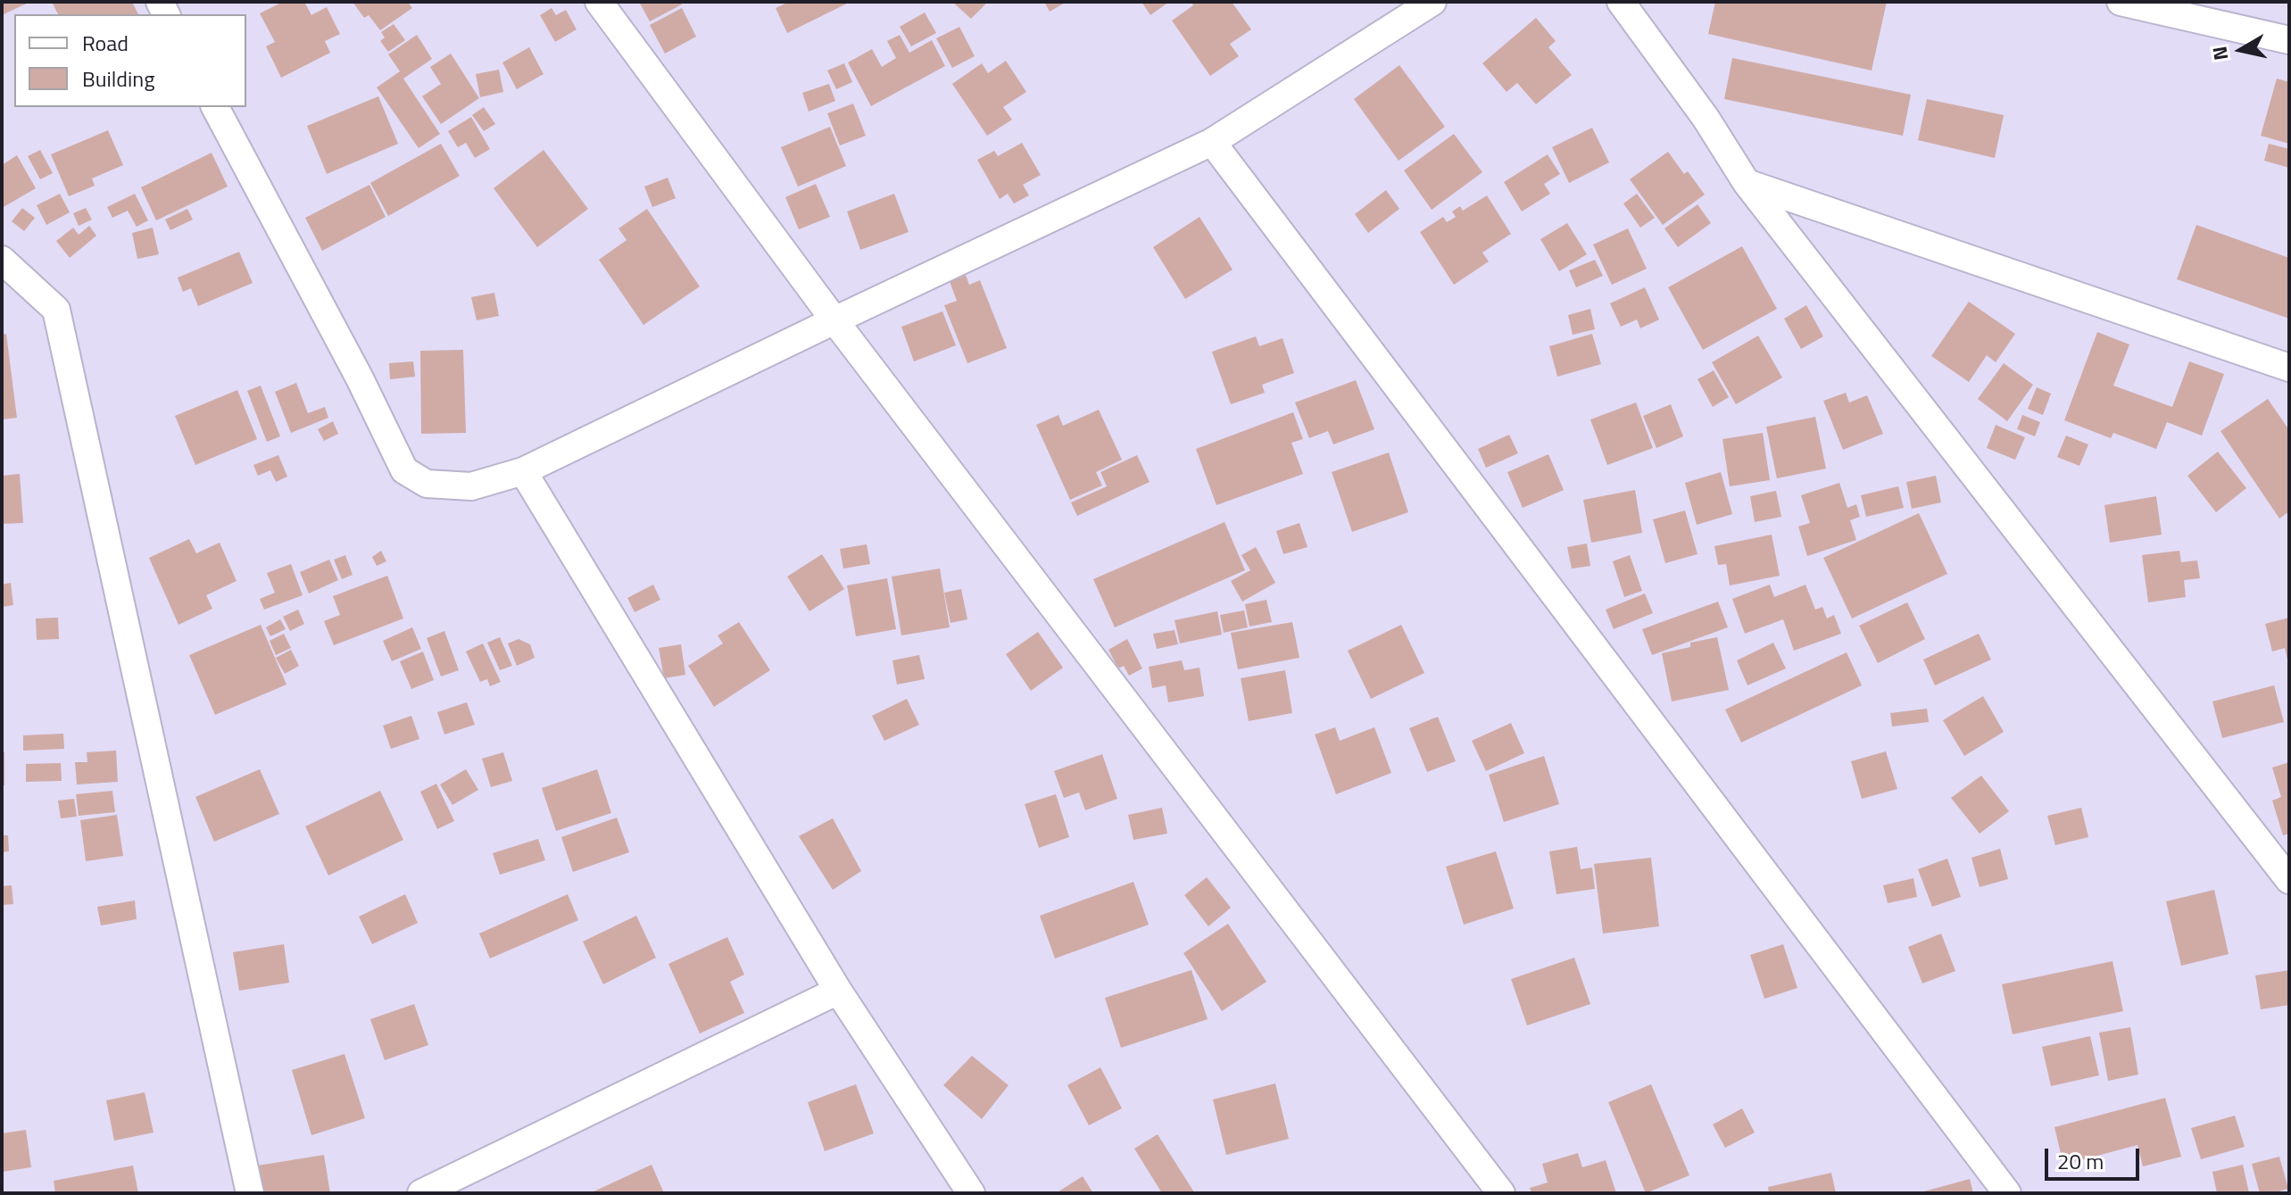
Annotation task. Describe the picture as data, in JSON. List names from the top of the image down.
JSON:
{
  "legend": ["Road", "Building"],
  "scale_bar": "20 m",
  "north": "left"
}
